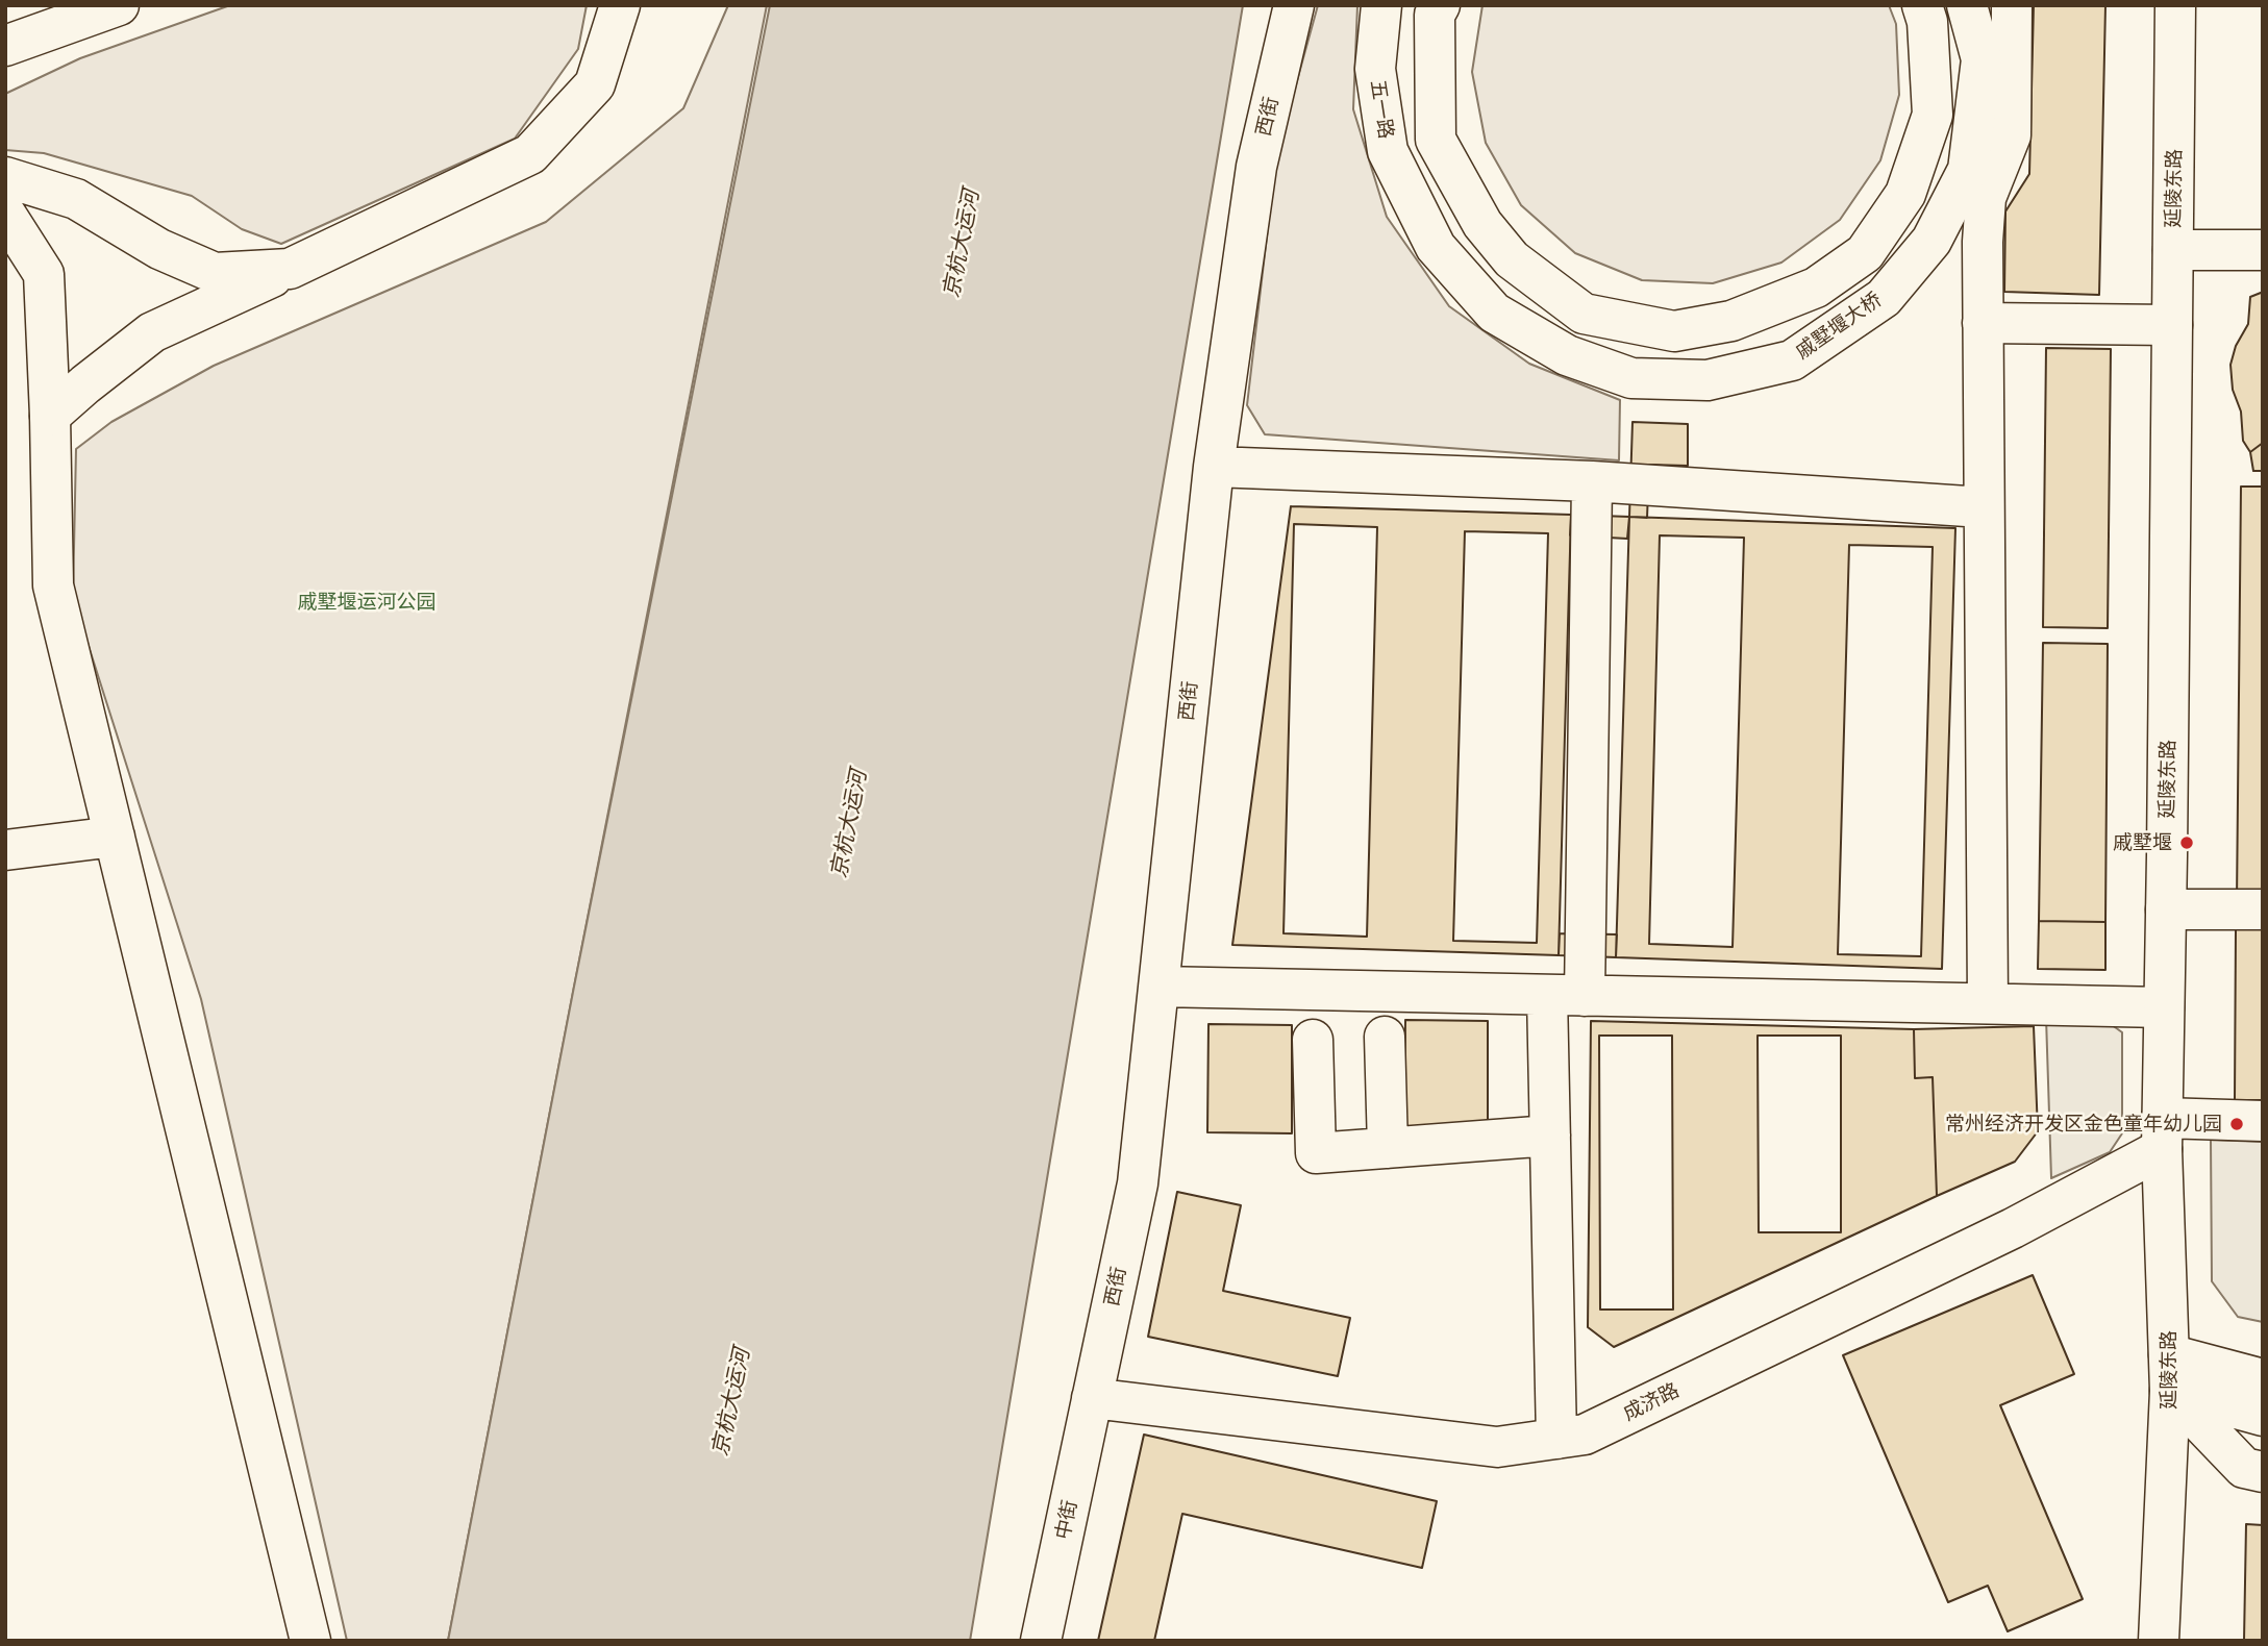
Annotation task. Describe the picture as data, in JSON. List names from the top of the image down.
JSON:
{
  "streets": {
    "street": [
      "五一路",
      "西街",
      "延陵东路",
      "戚墅堰大桥",
      "成济路",
      "中街"
    ]
  },
  "crossings": [
    ["五一路", "戚墅堰大桥"],
    ["西街", "成济路"],
    ["西街", "中街"],
    ["延陵东路", "成济路"],
    ["成济路", "中街"]
  ],
  "water": ["京杭大运河"],
  "parks": ["戚墅堰运河公园"],
  "places": ["戚墅堰", "常州经济开发区金色童年幼儿园"]
}
